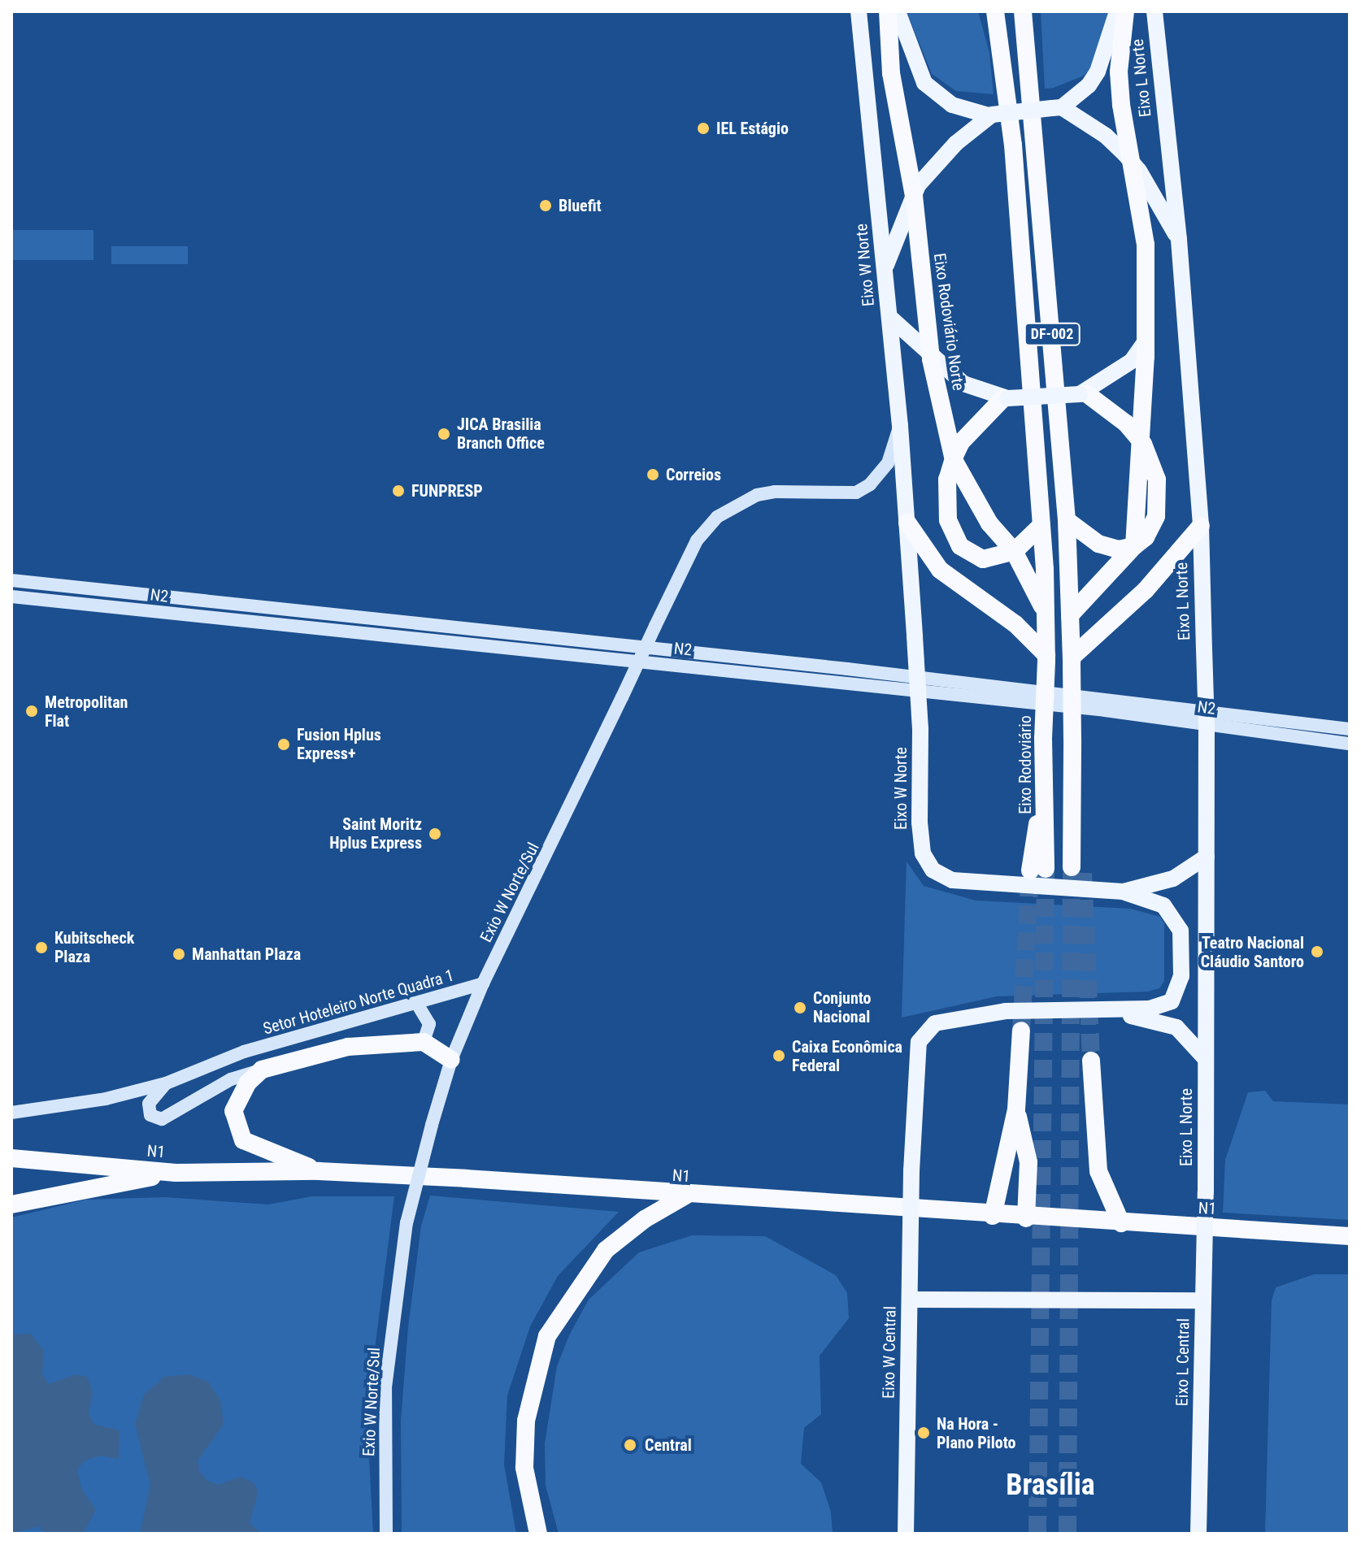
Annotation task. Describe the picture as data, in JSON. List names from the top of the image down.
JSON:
{
  "streets": {
    "highway": [
      "Eixo Rodoviário Norte",
      "DF-002",
      "Eixo Rodoviário",
      "N1"
    ],
    "main road": [
      "Eixo L Norte",
      "Eixo W Norte",
      "N2",
      "Exio W Norte/Sul",
      "Setor Hoteleiro Norte Quadra 1",
      "Eixo W Central",
      "Eixo L Central"
    ]
  },
  "crossings": [
    ["Eixo L Norte", "Eixo L Central"],
    ["Eixo W Norte", "Exio W Norte/Sul"],
    ["Eixo W Norte", "Eixo W Central"],
    ["Eixo Rodoviário Norte", "Eixo Rodoviário"],
    ["Exio W Norte/Sul", "Setor Hoteleiro Norte Quadra 1"]
  ],
  "districts": ["Brasília"],
  "places": [
    "IEL Estágio",
    "Bluefit",
    "JICA Brasilia Branch Office",
    "Correios",
    "FUNPRESP",
    "Metropolitan Flat",
    "Fusion Hplus Express+",
    "Saint Moritz Hplus Express",
    "Kubitscheck Plaza",
    "Teatro Nacional Cláudio Santoro",
    "Manhattan Plaza",
    "Conjunto Nacional",
    "Caixa Econômica Federal",
    "Na Hora - Plano Piloto",
    "Central"
  ]
}
